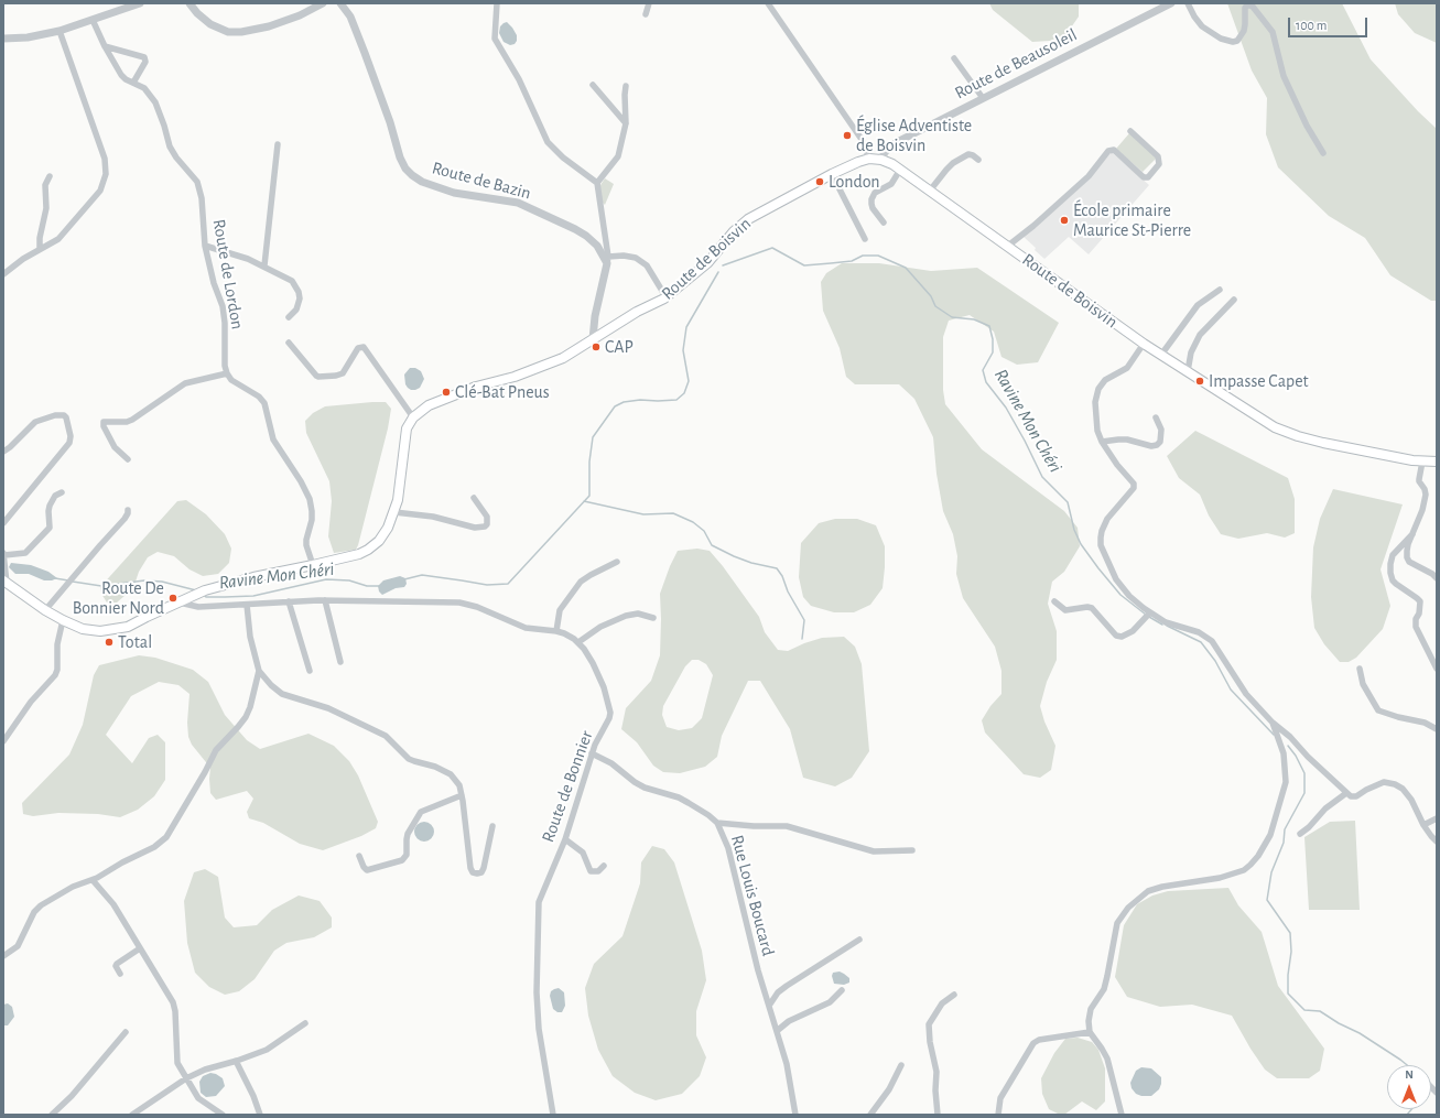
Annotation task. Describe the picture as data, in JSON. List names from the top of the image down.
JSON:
{
  "streets": {
    "main road": ["Route de Boisvin"],
    "street": [
      "Route de Beausoleil",
      "Route de Bazin",
      "Route de Lordon",
      "Route de Bonnier",
      "Rue Louis Boucard"
    ]
  },
  "crossings": [
    ["Route de Beausoleil", "Route de Boisvin"],
    ["Route de Boisvin", "Route de Bonnier"],
    ["Route de Bonnier", "Rue Louis Boucard"]
  ],
  "water": ["Ravine Mon Chéri"],
  "places": [
    "Église Adventiste de Boisvin",
    "London",
    "École primaire Maurice St-Pierre",
    "CAP",
    "Impasse Capet",
    "Clé-Bat Pneus",
    "Route De Bonnier Nord",
    "Total"
  ],
  "scale_bar": "100 m",
  "north": "top"
}
